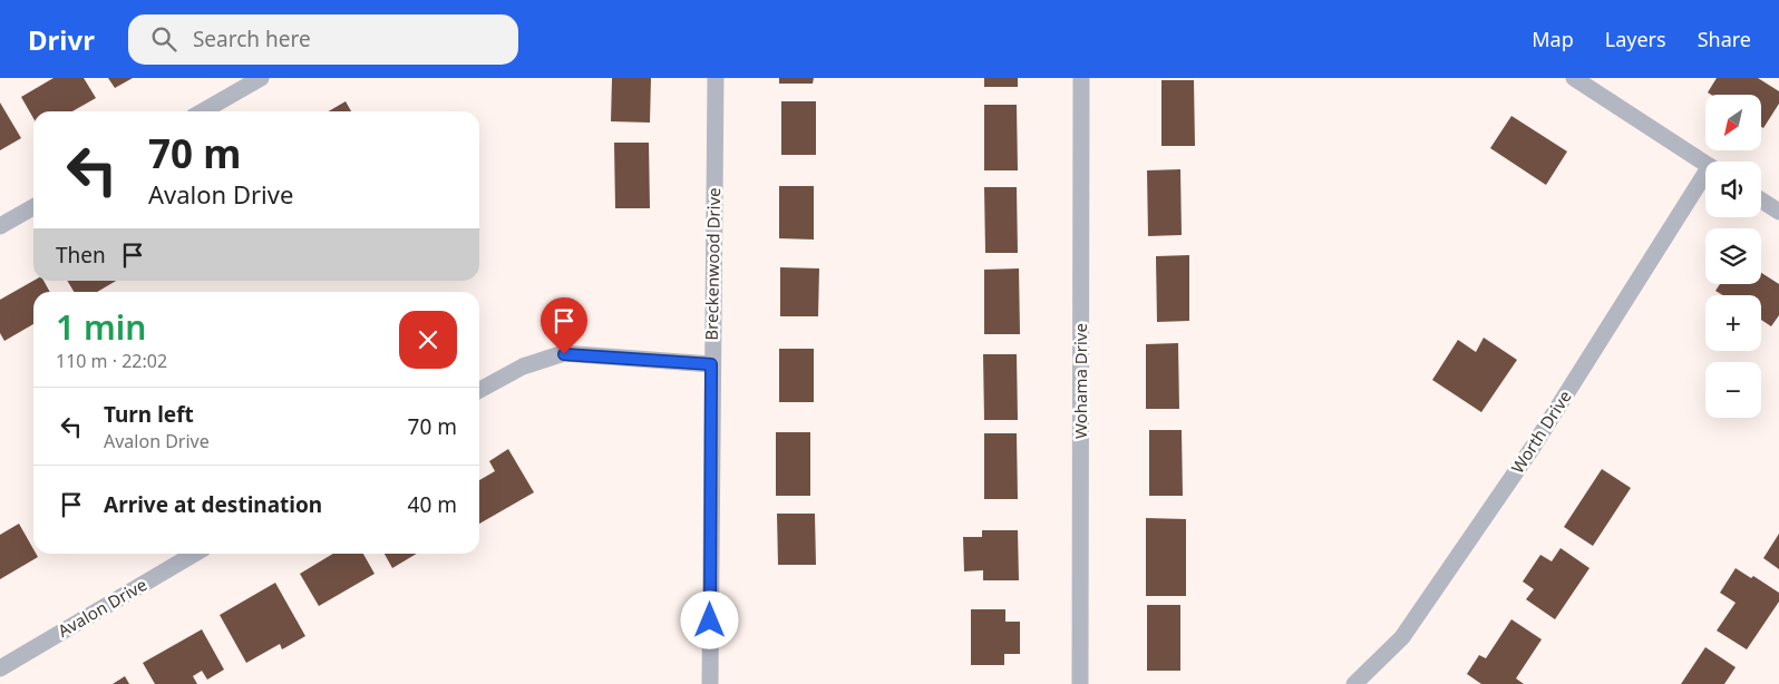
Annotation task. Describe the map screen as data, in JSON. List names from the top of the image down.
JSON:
{
  "streets": {
    "street": [
      "Breckenwood Drive",
      "Wohama Drive",
      "Worth Drive",
      "Avalon Drive"
    ]
  },
  "north": "bottom left",
  "page": {
    "header": "Drivr",
    "search": "Search here",
    "nav": ["Map", "Layers", "Share"],
    "map_buttons": ["+", "−"],
    "turn": ["70 m", "Avalon Drive"],
    "then": "Then",
    "heading": ["1 min", "110 m · 22:02"],
    "list": [
      {
        "name": "Turn left",
        "note": "Avalon Drive",
        "value": "70 m"
      },
      {
        "name": "Arrive at destination",
        "value": "40 m"
      }
    ]
  }
}
